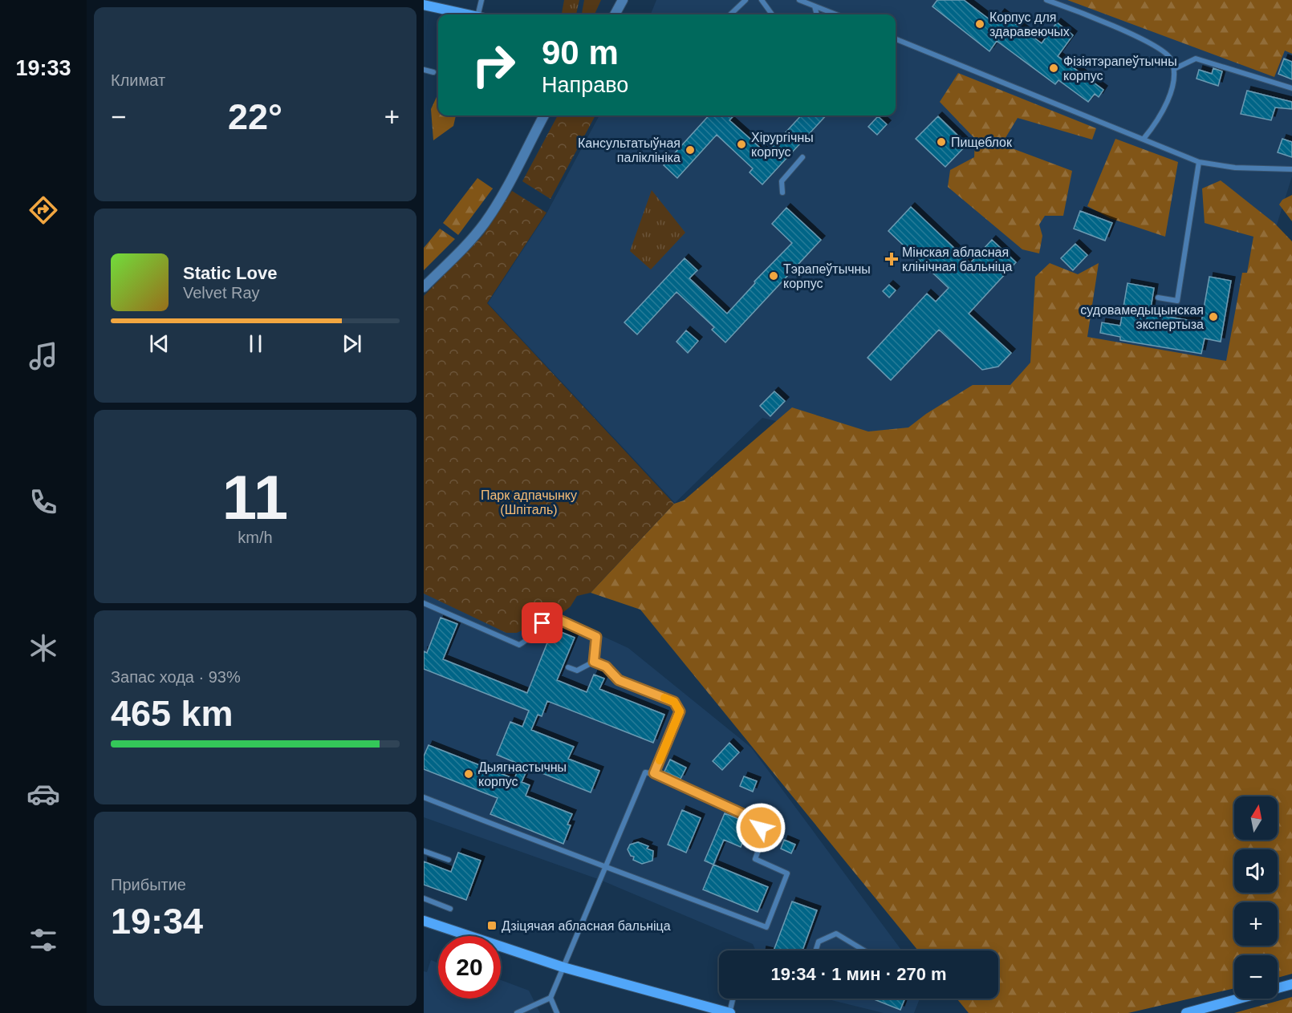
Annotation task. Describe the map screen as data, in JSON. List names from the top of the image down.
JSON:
{
  "parks": ["Парк адпачынку (Шпіталь)"],
  "places": {
    "other": [
      "Корпус для здаравеючых",
      "Фізіятэрапеўтычны корпус",
      "Пищеблок",
      "Хірургічны корпус",
      "Кансультатыўная паліклініка",
      "Тэрапеўтычны корпус",
      "судовамедыцынская экспертыза",
      "Дыягнастычны корпус"
    ],
    "health": ["Мінская абласная клінічная бальніца"],
    "transit": ["Дзіцячая абласная бальніца"]
  },
  "north": "top",
  "page": {
    "tabs": "19:33",
    "tile": [
      "Климат",
      ["11", "km/h"],
      ["Запас хода · 93%", "465 km"],
      ["Прибытие", "19:34"]
    ],
    "turn": ["90 m", "Направо"],
    "heat": ["−", "22°", "+"],
    "song": ["Static Love", "Velvet Ray"],
    "map_buttons": ["+", "−"],
    "limit": "20",
    "trip": "19:34 · 1 мин · 270 m"
  }
}
